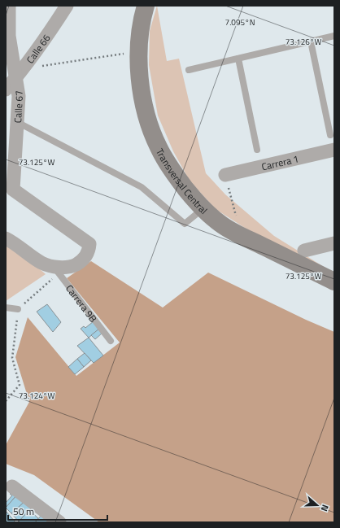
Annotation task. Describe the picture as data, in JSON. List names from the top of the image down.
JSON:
{
  "streets": {
    "main road": ["Transversal Central"],
    "street": ["Calle 66", "Calle 67", "Carrera 1"],
    "lane": ["Carrera 9B"]
  },
  "crossings": [
    ["Calle 66", "Calle 67"],
    ["Calle 67", "Carrera 9B"]
  ],
  "scale_bar": "50 m",
  "north": "right",
  "coordinates": [
    "7.095°N",
    "73.126°W",
    "73.125°W",
    "73.124°W"
  ]
}
